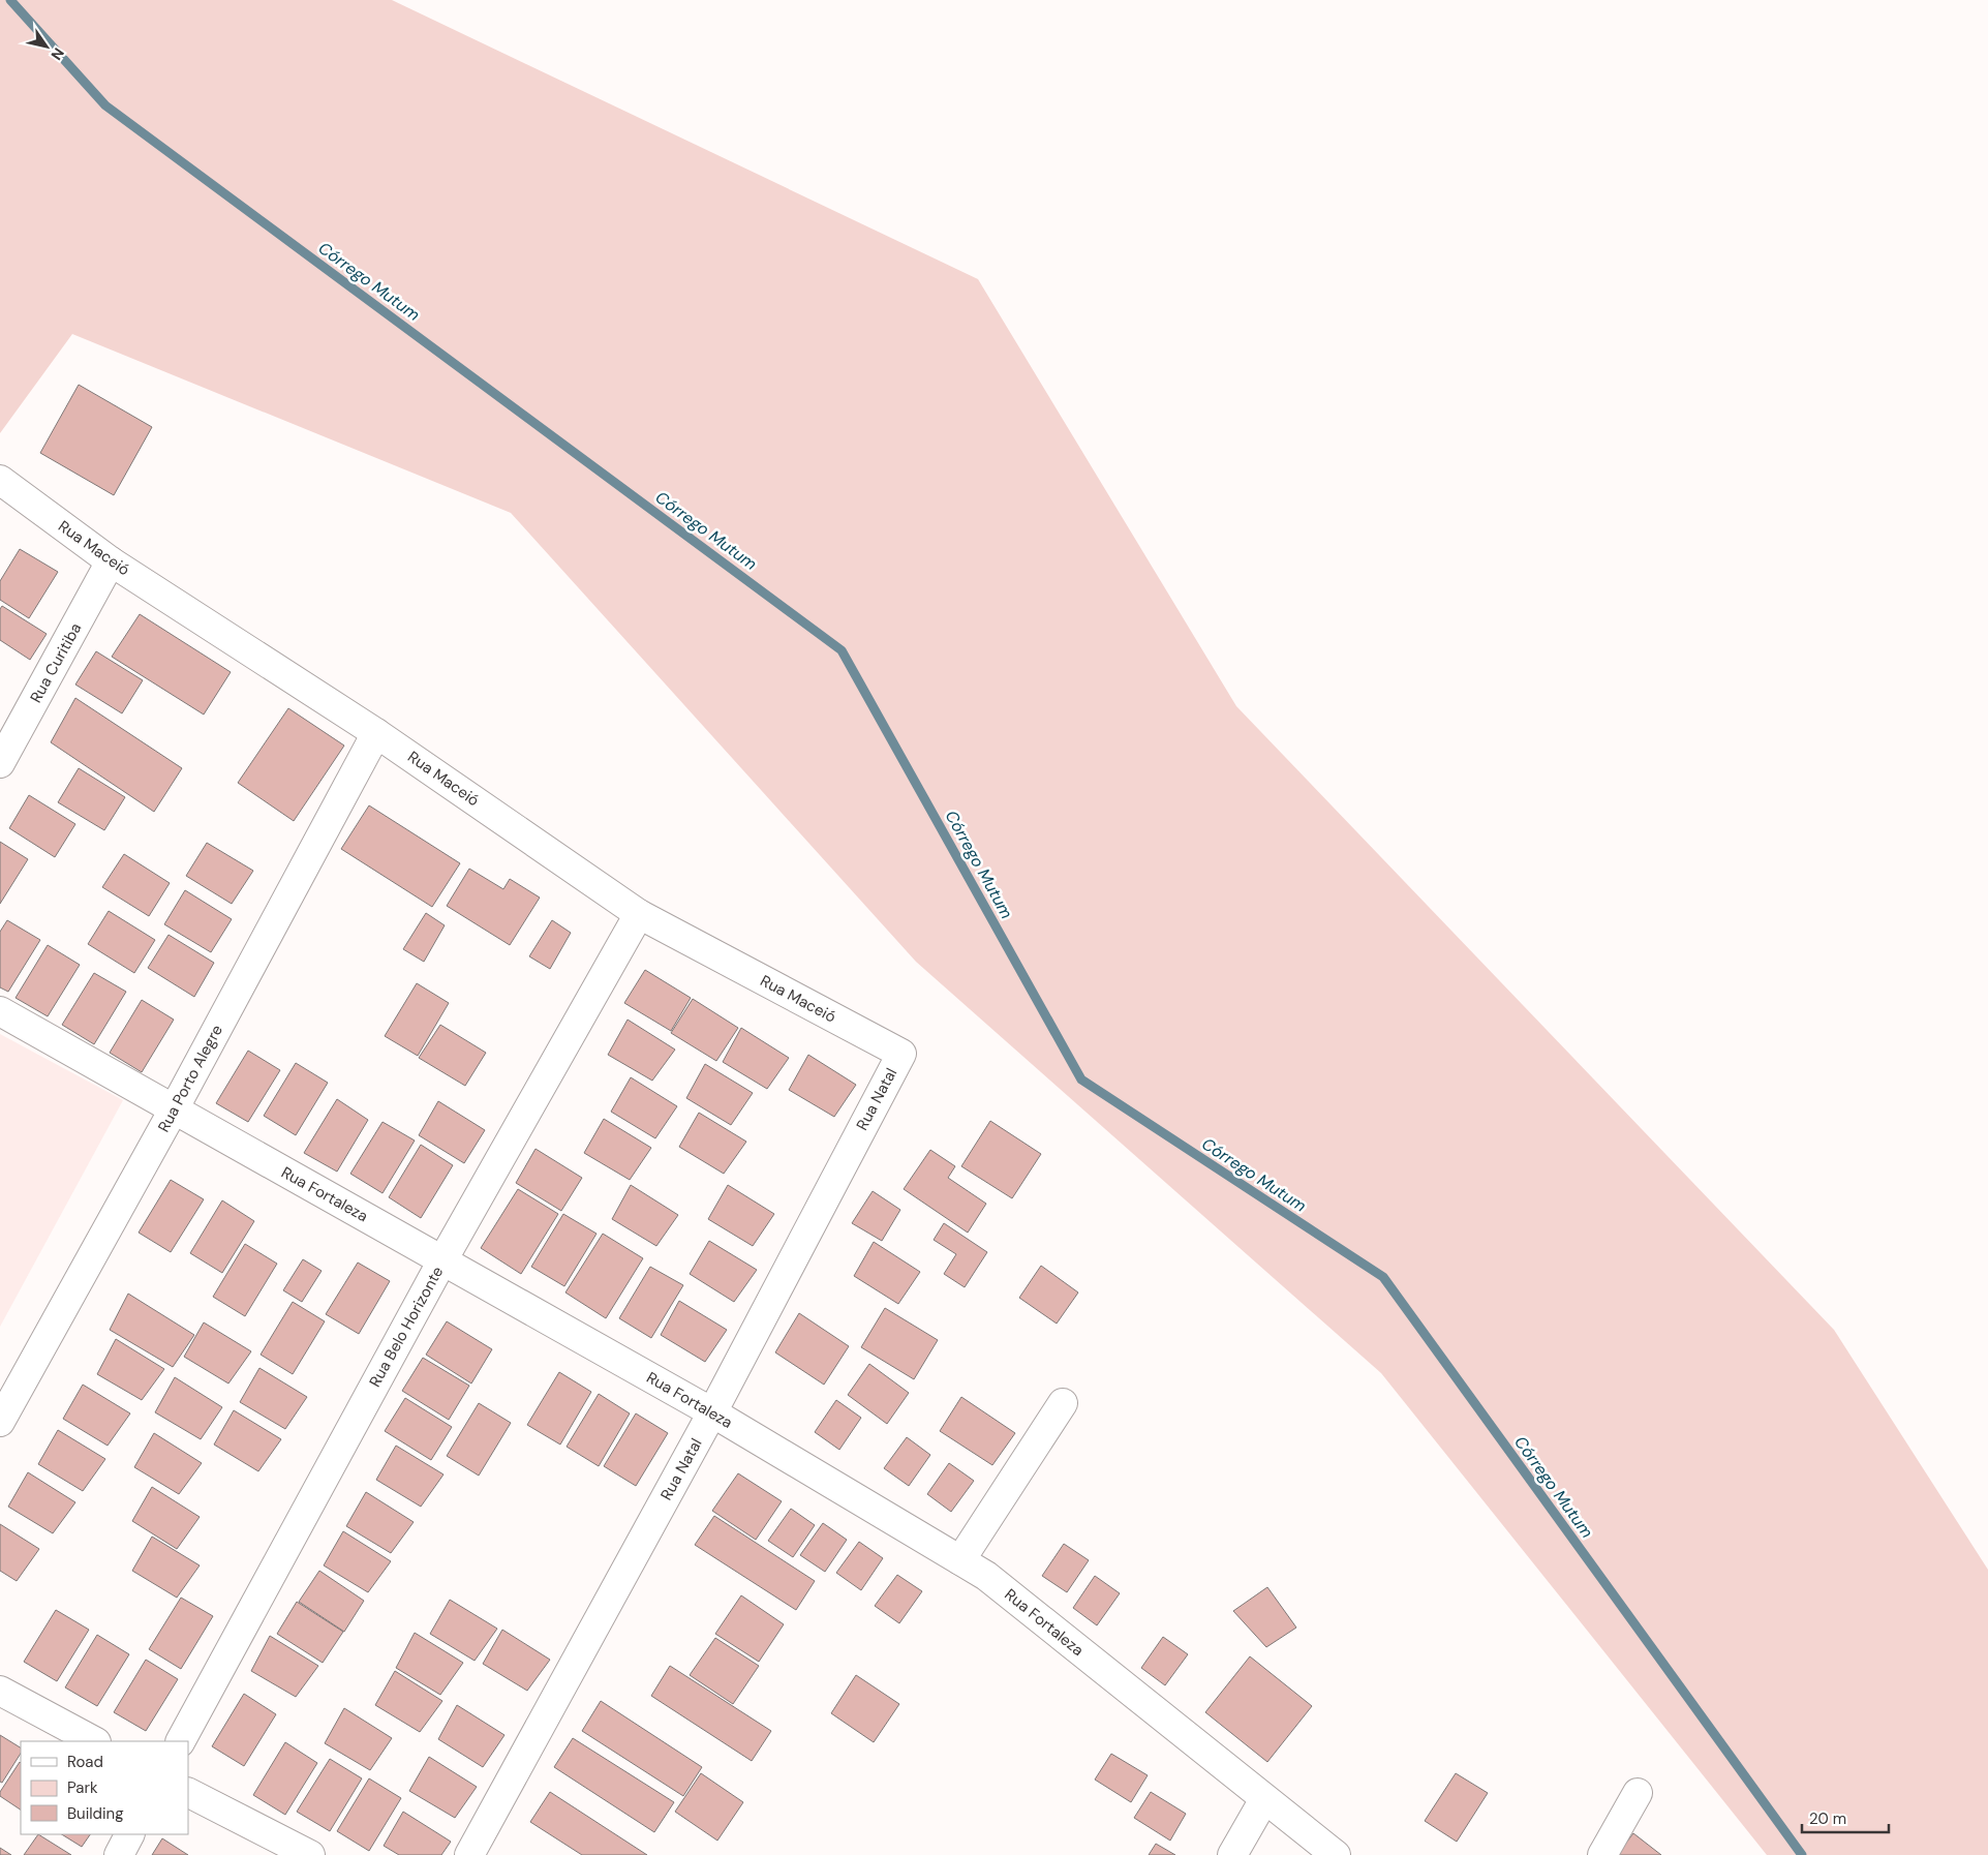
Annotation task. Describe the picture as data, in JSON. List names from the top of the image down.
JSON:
{
  "streets": {
    "street": [
      "Rua Maceió",
      "Rua Curitiba",
      "Rua Porto Alegre",
      "Rua Natal",
      "Rua Fortaleza",
      "Rua Belo Horizonte"
    ]
  },
  "crossings": [
    ["Rua Maceió", "Rua Curitiba"],
    ["Rua Maceió", "Rua Porto Alegre"],
    ["Rua Maceió", "Rua Natal"],
    ["Rua Maceió", "Rua Belo Horizonte"],
    ["Rua Porto Alegre", "Rua Fortaleza"],
    ["Rua Natal", "Rua Fortaleza"],
    ["Rua Fortaleza", "Rua Belo Horizonte"]
  ],
  "water": ["Córrego Mutum"],
  "legend": ["Road", "Park", "Building"],
  "scale_bar": "20 m",
  "north": "bottom right"
}
